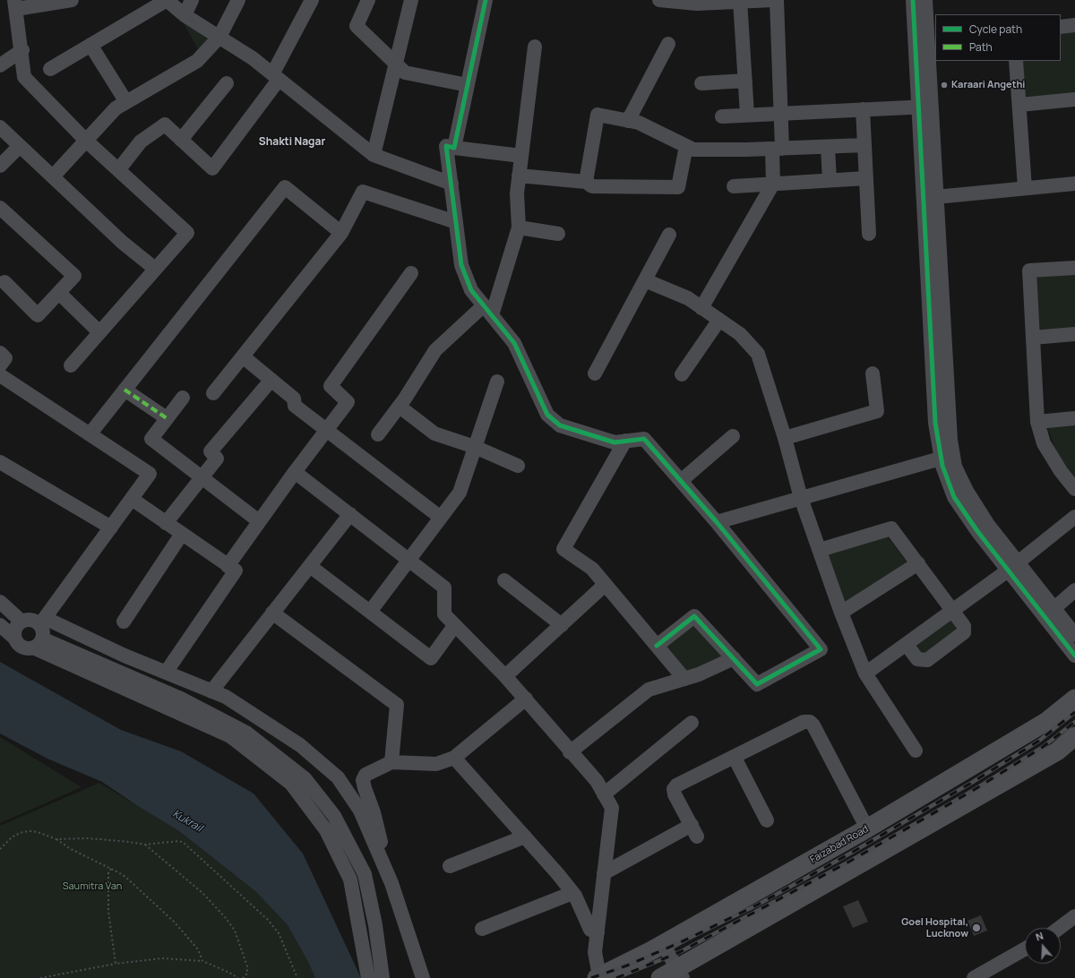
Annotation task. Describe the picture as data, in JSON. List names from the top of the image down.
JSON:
{
  "streets": {
    "main road": ["Faizabad Road"]
  },
  "districts": ["Shakti Nagar"],
  "water": ["Kukrail"],
  "parks": ["Saumitra Van"],
  "places": ["Karaari Angethi", "Goel Hospital, Lucknow"],
  "legend": ["Cycle path", "Path"],
  "north": "top"
}
